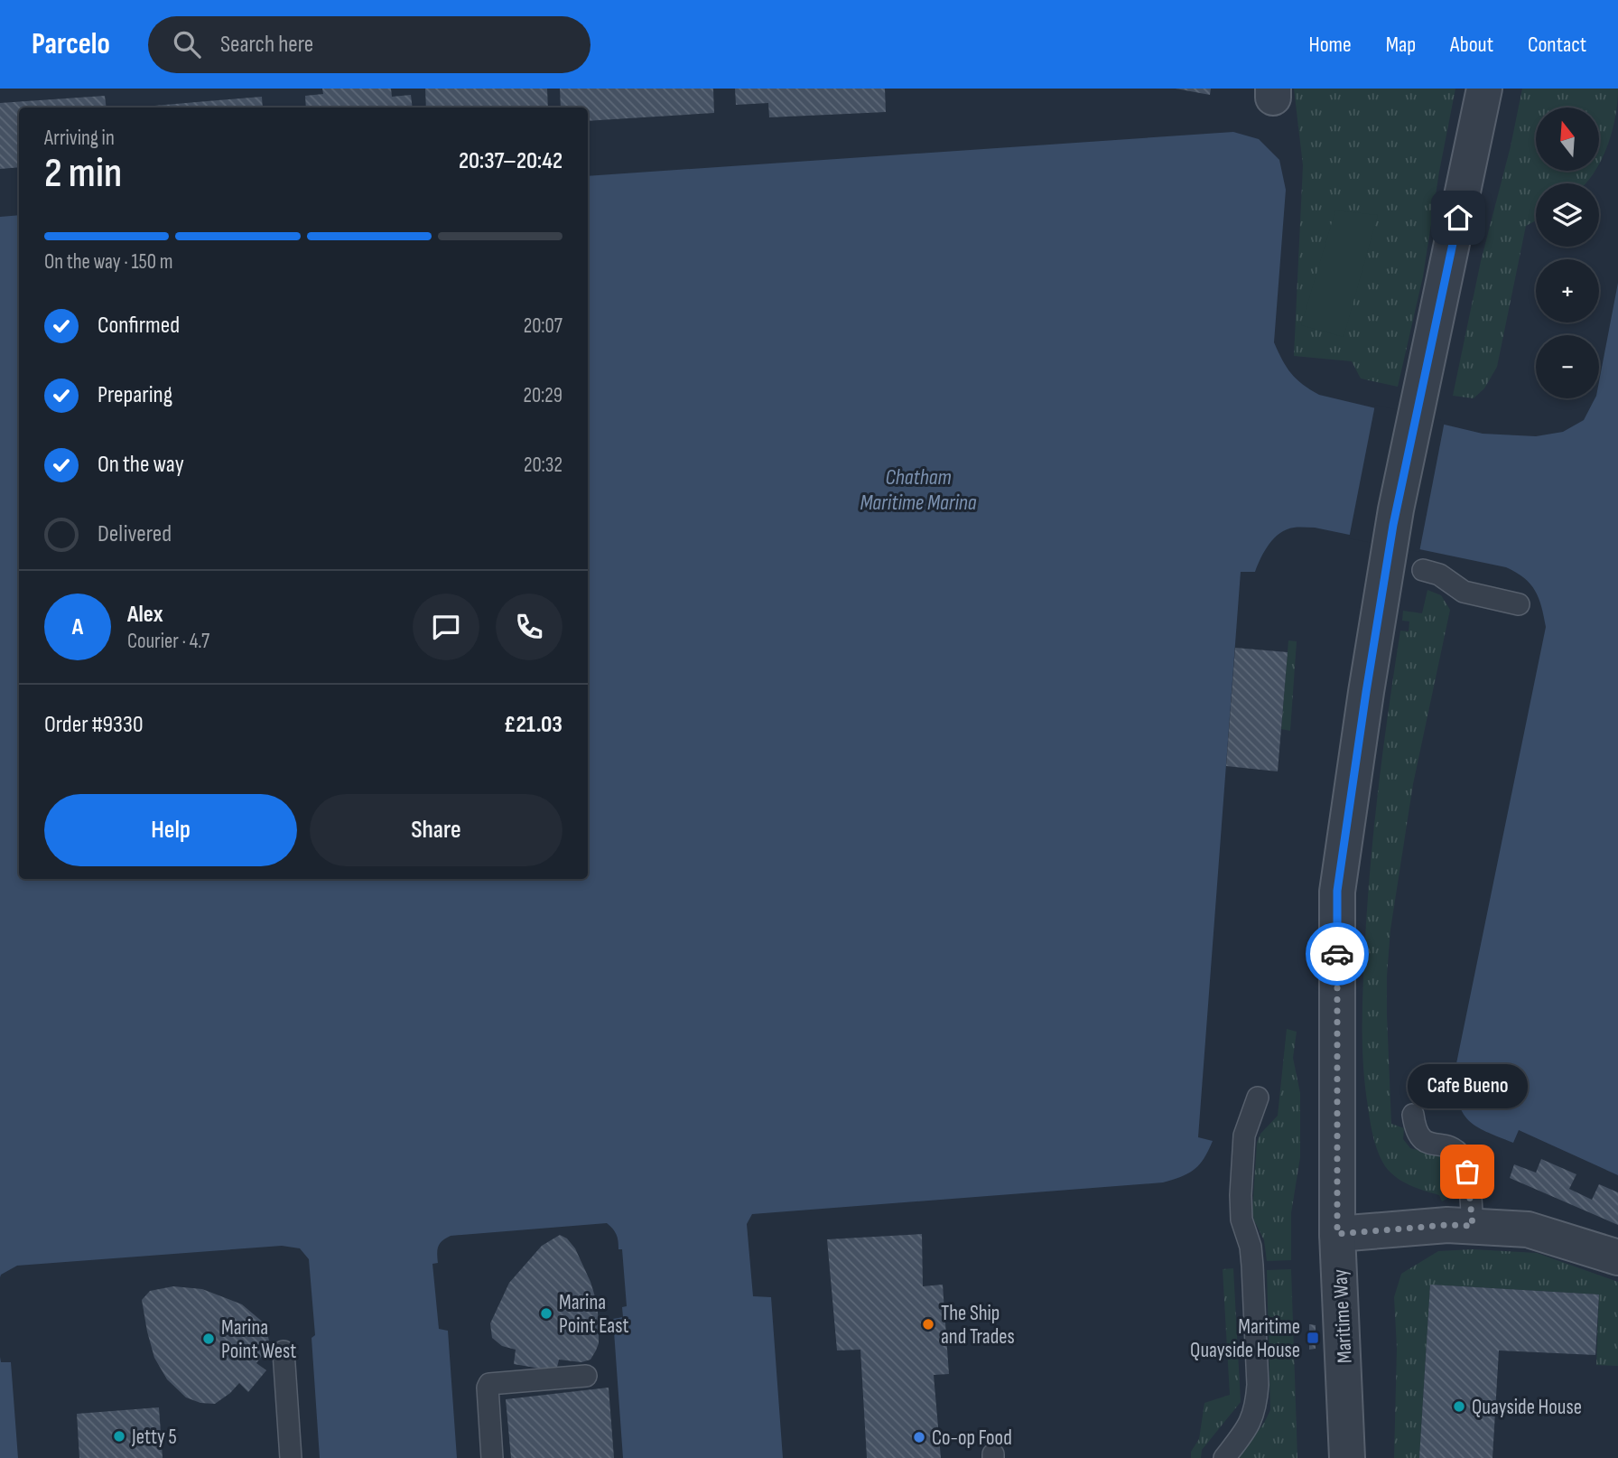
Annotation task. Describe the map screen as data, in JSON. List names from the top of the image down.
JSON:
{
  "streets": {
    "street": ["Maritime Way"]
  },
  "water": ["Chatham Maritime Marina"],
  "places": {
    "other": [
      "Cafe Bueno",
      "Marina Point East",
      "The Ship and Trades",
      "Marina Point West",
      "Quayside House",
      "Jetty 5",
      "Co-op Food"
    ],
    "transit": ["Maritime Quayside House"]
  },
  "north": "top",
  "page": {
    "header": "Parcelo",
    "search": "Search here",
    "nav": [
      "Home",
      "Map",
      "About",
      "Contact"
    ],
    "map_buttons": ["+", "−"],
    "heading": ["2 min", "Arriving in", "20:37–20:42"],
    "panel": [
      "Alex",
      "Courier · 4.7",
      "Order #9330",
      "£21.03"
    ],
    "bar": "On the way · 150 m",
    "list": [
      ["Confirmed", "20:07"],
      ["Preparing", "20:29"],
      ["On the way", "20:32"],
      "Delivered"
    ],
    "round": "A",
    "buttons": ["Help", "Share"],
    "bubble": "Cafe Bueno"
  }
}
